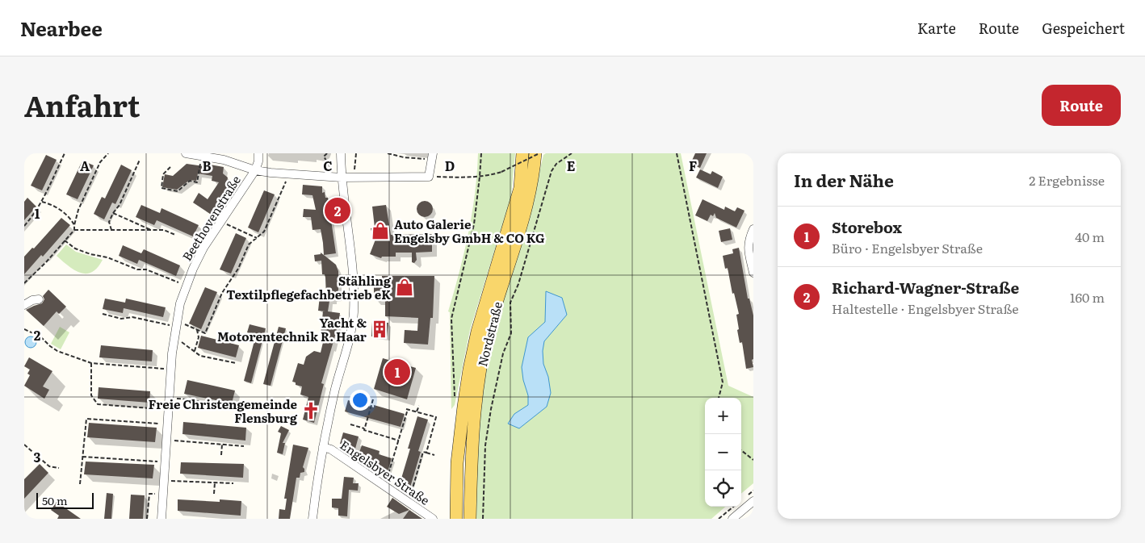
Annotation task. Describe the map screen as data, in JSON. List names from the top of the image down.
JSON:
{
  "streets": {
    "main road": ["Nordstraße"],
    "street": ["Beethovenstraße", "Engelsbyer Straße"]
  },
  "places": {
    "shop": ["Auto Galerie Engelsby GmbH & CO KG", "Stähling Textilpflegefachbetrieb eK"],
    "building": ["Yacht & Motorentechnik R. Haar"],
    "church": ["Freie Christengemeinde Flensburg"]
  },
  "scale_bar": "50 m",
  "page": {
    "header": "Nearbee",
    "nav": ["Karte", "Route", "Gespeichert"],
    "title": "Anfahrt",
    "buttons": "Route",
    "heading": ["In der Nähe", "2 Ergebnisse"],
    "pins": ["2", "1"],
    "list": [
      {
        "mark": "1",
        "name": "Storebox",
        "note": "Büro · Engelsbyer Straße",
        "value": "40 m"
      },
      {
        "mark": "2",
        "name": "Richard-Wagner-Straße",
        "note": "Haltestelle · Engelsbyer Straße",
        "value": "160 m"
      }
    ],
    "map_buttons": ["+", "−"],
    "scale": "50 m"
  },
  "grid": {
    "columns": [
      "A",
      "B",
      "C",
      "D",
      "E",
      "F"
    ],
    "rows": ["1", "2", "3"]
  }
}
